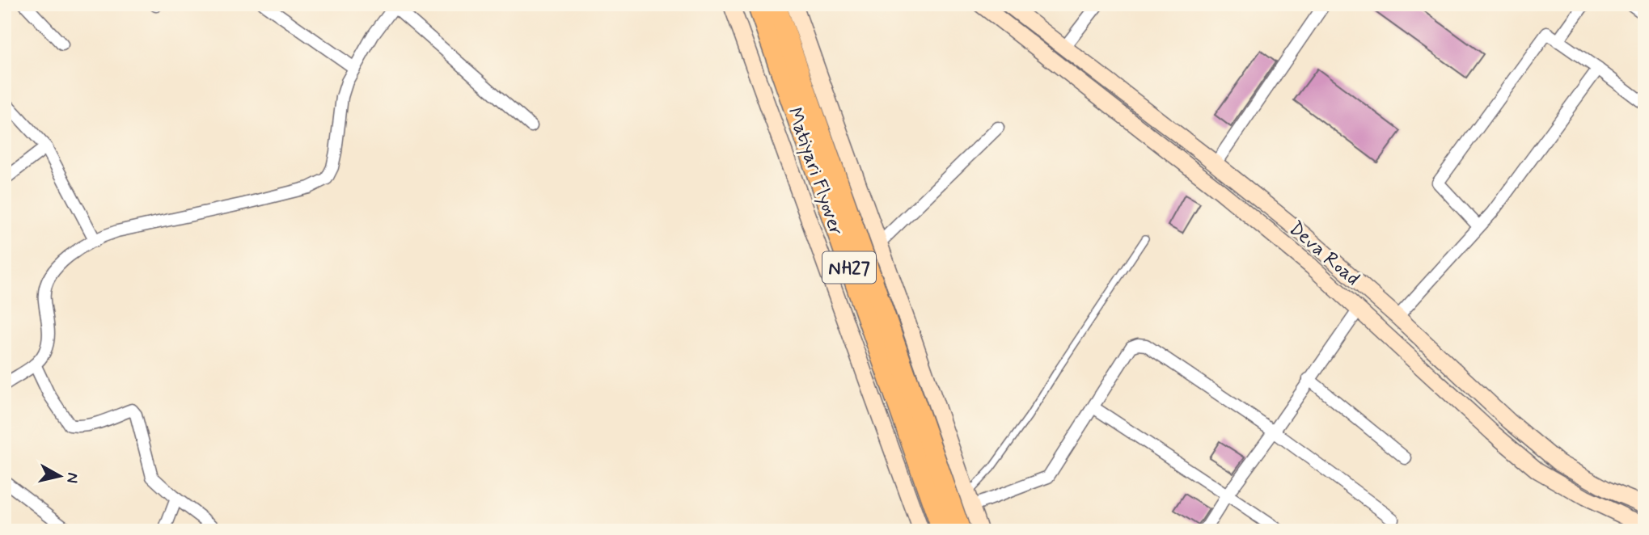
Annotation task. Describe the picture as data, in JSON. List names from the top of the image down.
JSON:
{
  "streets": {
    "highway": ["Matiyari Flyover", "NH27"],
    "main road": ["Deva Road"]
  },
  "north": "right"
}
